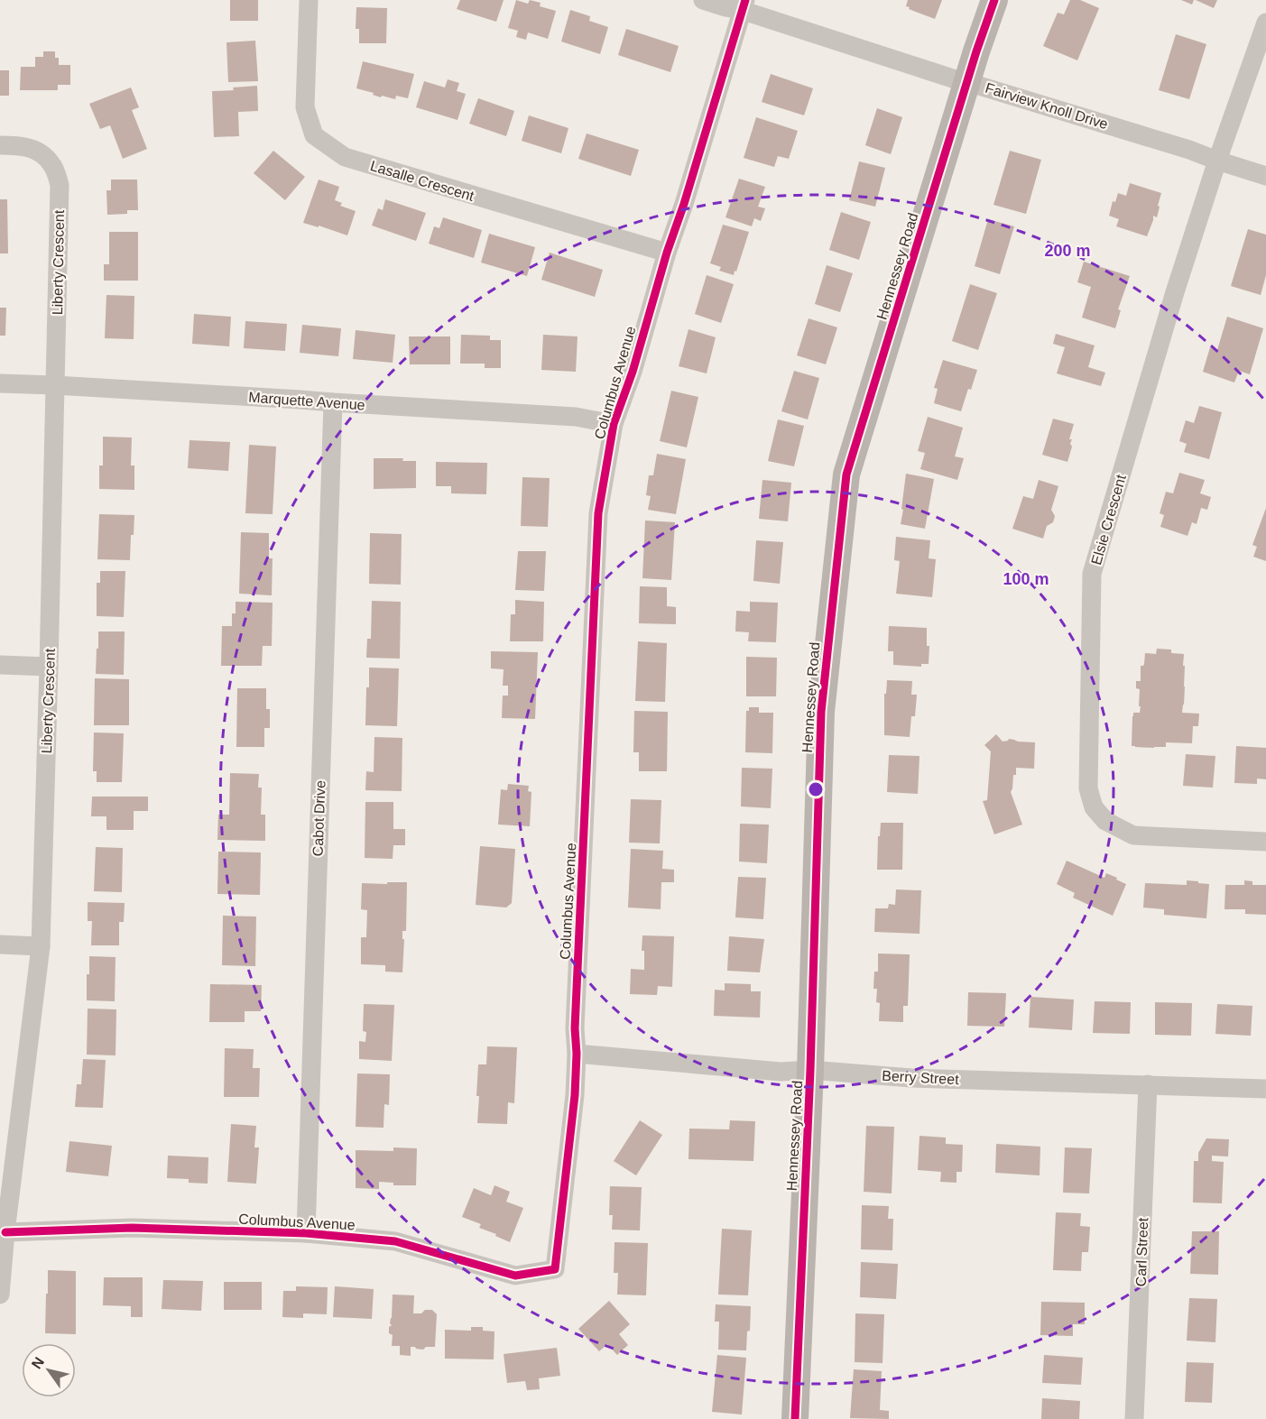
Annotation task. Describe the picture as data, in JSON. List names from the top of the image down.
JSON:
{
  "streets": {
    "street": [
      "Fairview Knoll Drive",
      "Lasalle Crescent",
      "Liberty Crescent",
      "Hennessey Road",
      "Columbus Avenue",
      "Marquette Avenue",
      "Elsie Crescent",
      "Cabot Drive",
      "Berry Street",
      "Carl Street"
    ]
  },
  "crossings": [
    ["Fairview Knoll Drive", "Hennessey Road"],
    ["Fairview Knoll Drive", "Columbus Avenue"],
    ["Fairview Knoll Drive", "Elsie Crescent"],
    ["Lasalle Crescent", "Columbus Avenue"],
    ["Liberty Crescent", "Columbus Avenue"],
    ["Liberty Crescent", "Marquette Avenue"],
    ["Hennessey Road", "Berry Street"],
    ["Columbus Avenue", "Marquette Avenue"],
    ["Columbus Avenue", "Cabot Drive"],
    ["Columbus Avenue", "Berry Street"],
    ["Marquette Avenue", "Cabot Drive"],
    ["Berry Street", "Carl Street"]
  ],
  "north": "top left",
  "rings": ["200 m", "100 m"]
}
